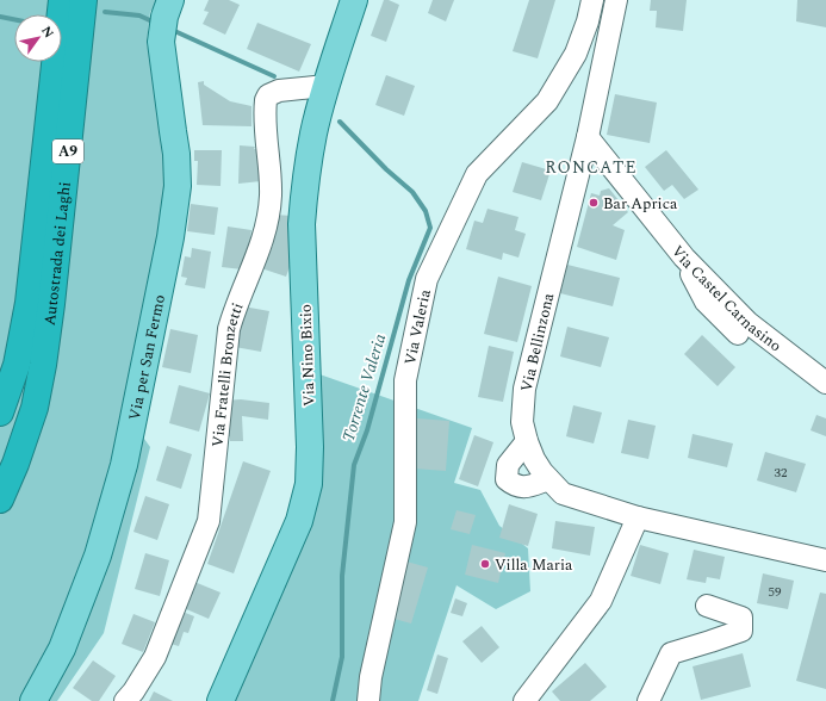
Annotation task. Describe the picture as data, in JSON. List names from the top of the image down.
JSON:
{
  "streets": {
    "highway": ["A9", "Autostrada dei Laghi"],
    "main road": ["Via Nino Bixio", "Via per San Fermo"],
    "street": [
      "Via Castel Carnasino",
      "Via Valeria",
      "Via Bellinzona",
      "Via Fratelli Bronzetti"
    ]
  },
  "crossings": [
    ["Via Castel Carnasino", "Via Bellinzona"],
    ["Via Nino Bixio", "Via Fratelli Bronzetti"]
  ],
  "districts": ["RONCATE"],
  "water": ["Torrente Valeria"],
  "places": ["Bar Aprica", "Villa Maria"],
  "house_numbers": ["32", "59"],
  "north": "top right"
}
